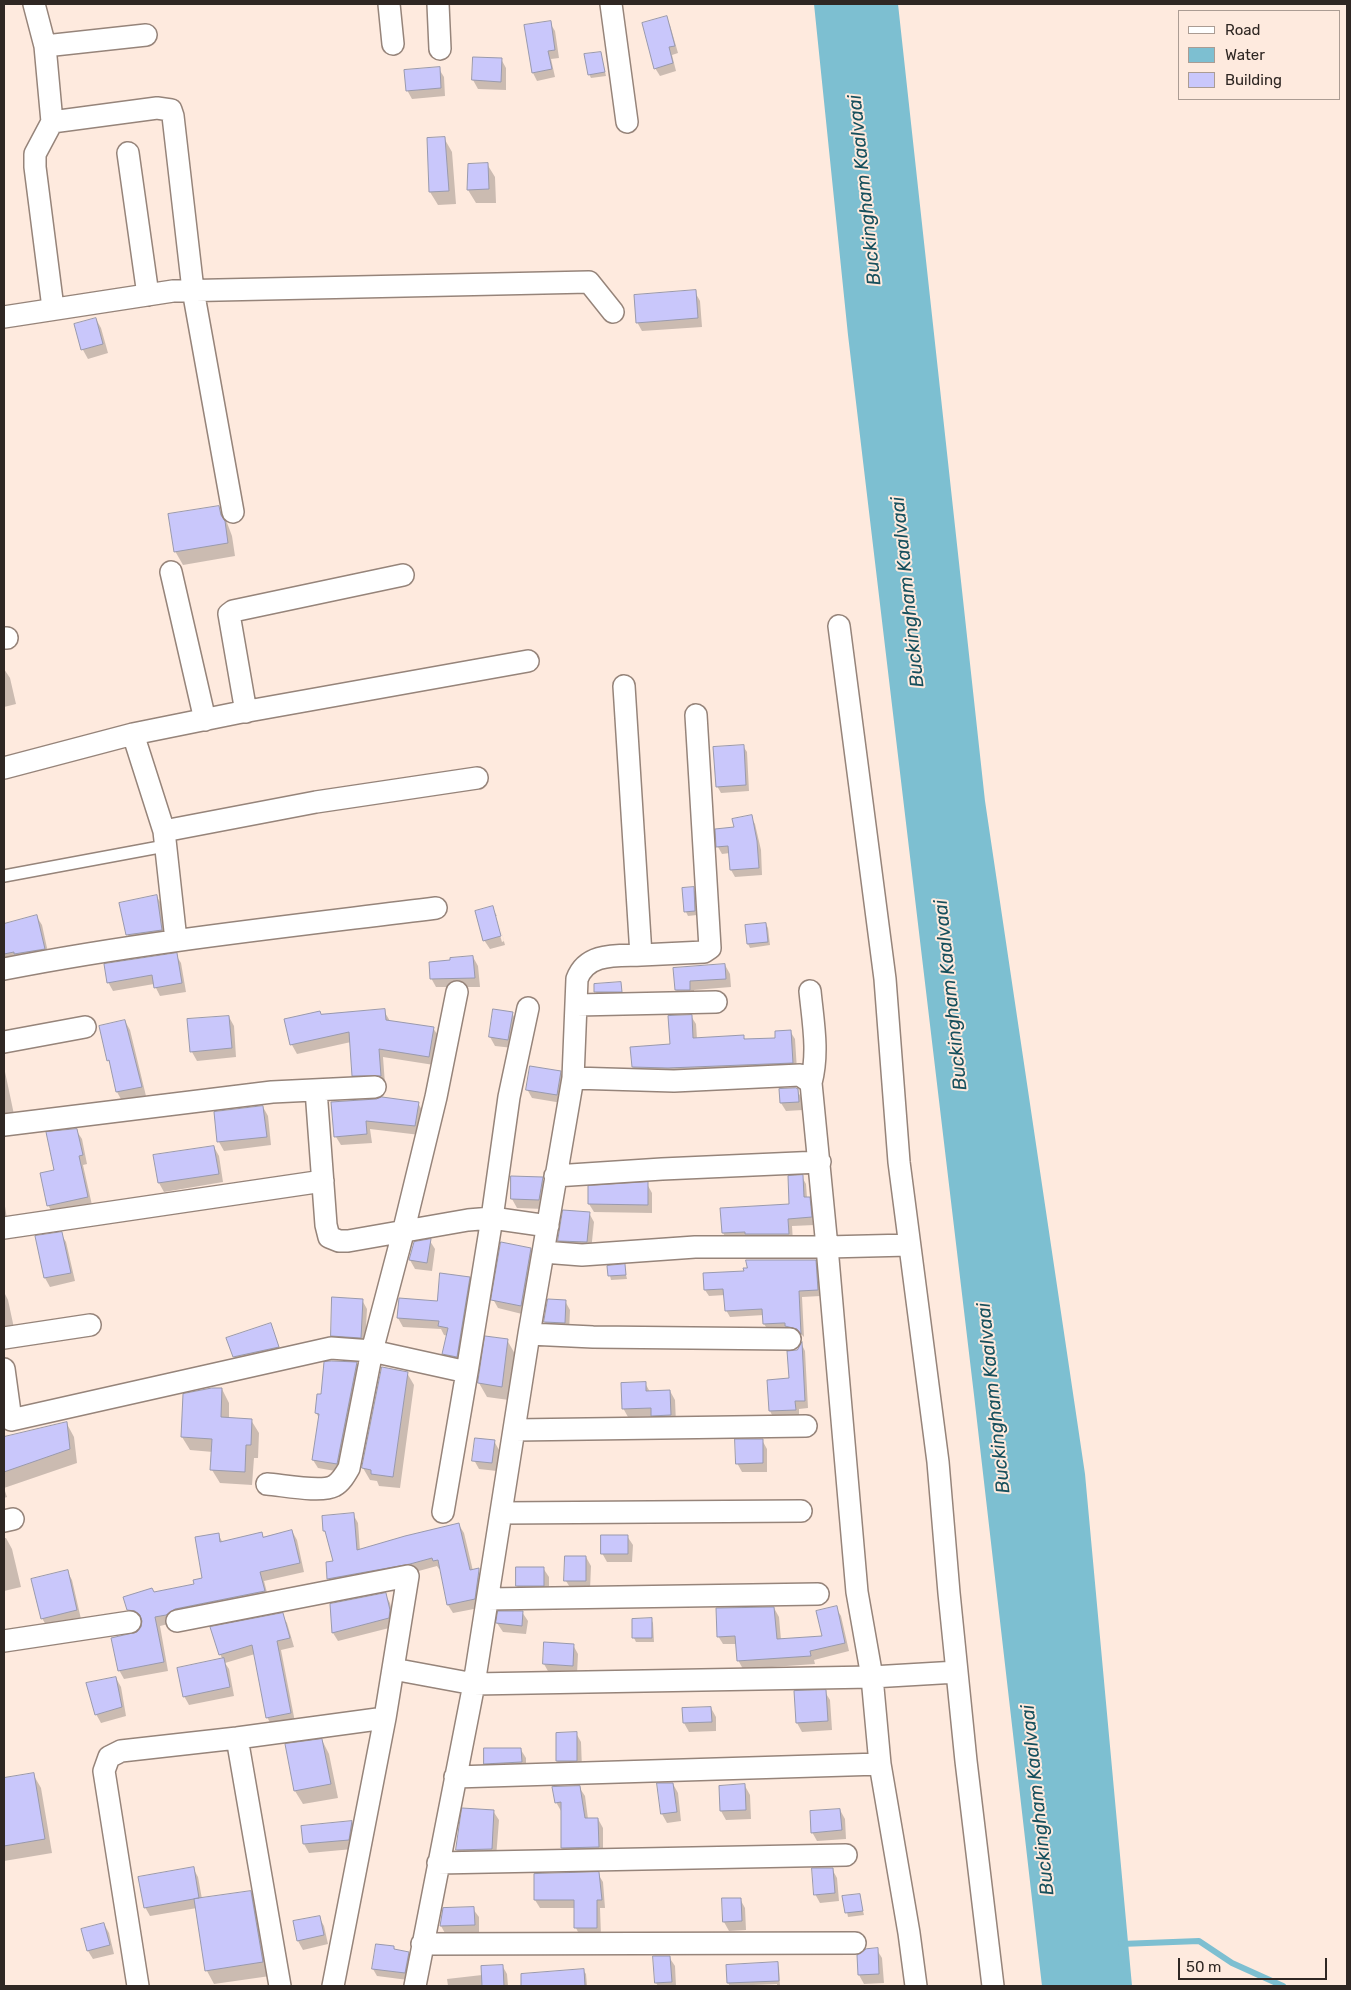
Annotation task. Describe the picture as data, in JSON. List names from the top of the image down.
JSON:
{
  "water": ["Buckingham Kaalvaai"],
  "legend": ["Road", "Water", "Building"],
  "scale_bar": "50 m"
}
